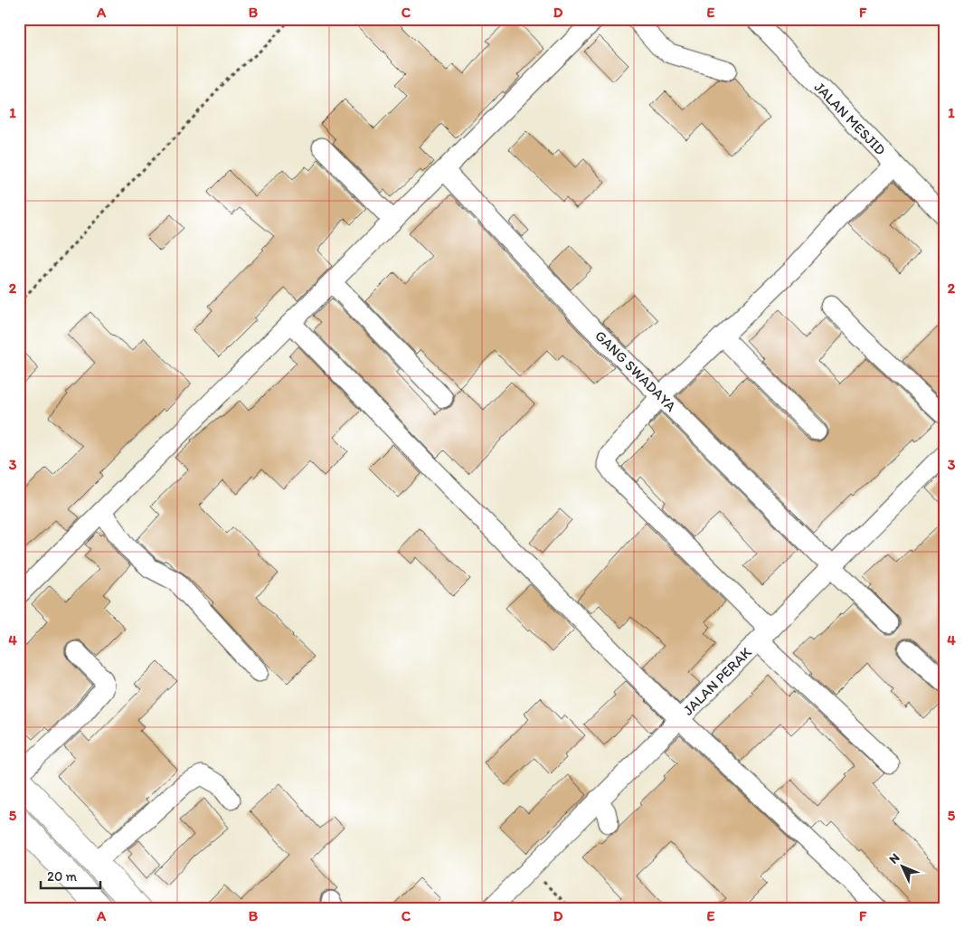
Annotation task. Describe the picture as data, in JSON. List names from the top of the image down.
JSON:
{
  "streets": {
    "street": ["JALAN MESJID", "GANG SWADAYA", "JALAN PERAK"]
  },
  "crossings": [
    ["GANG SWADAYA", "JALAN PERAK"]
  ],
  "scale_bar": "20 m",
  "north": "top left",
  "grid": {
    "columns": [
      "A",
      "B",
      "C",
      "D",
      "E",
      "F"
    ],
    "rows": [
      "1",
      "2",
      "3",
      "4",
      "5"
    ]
  }
}
